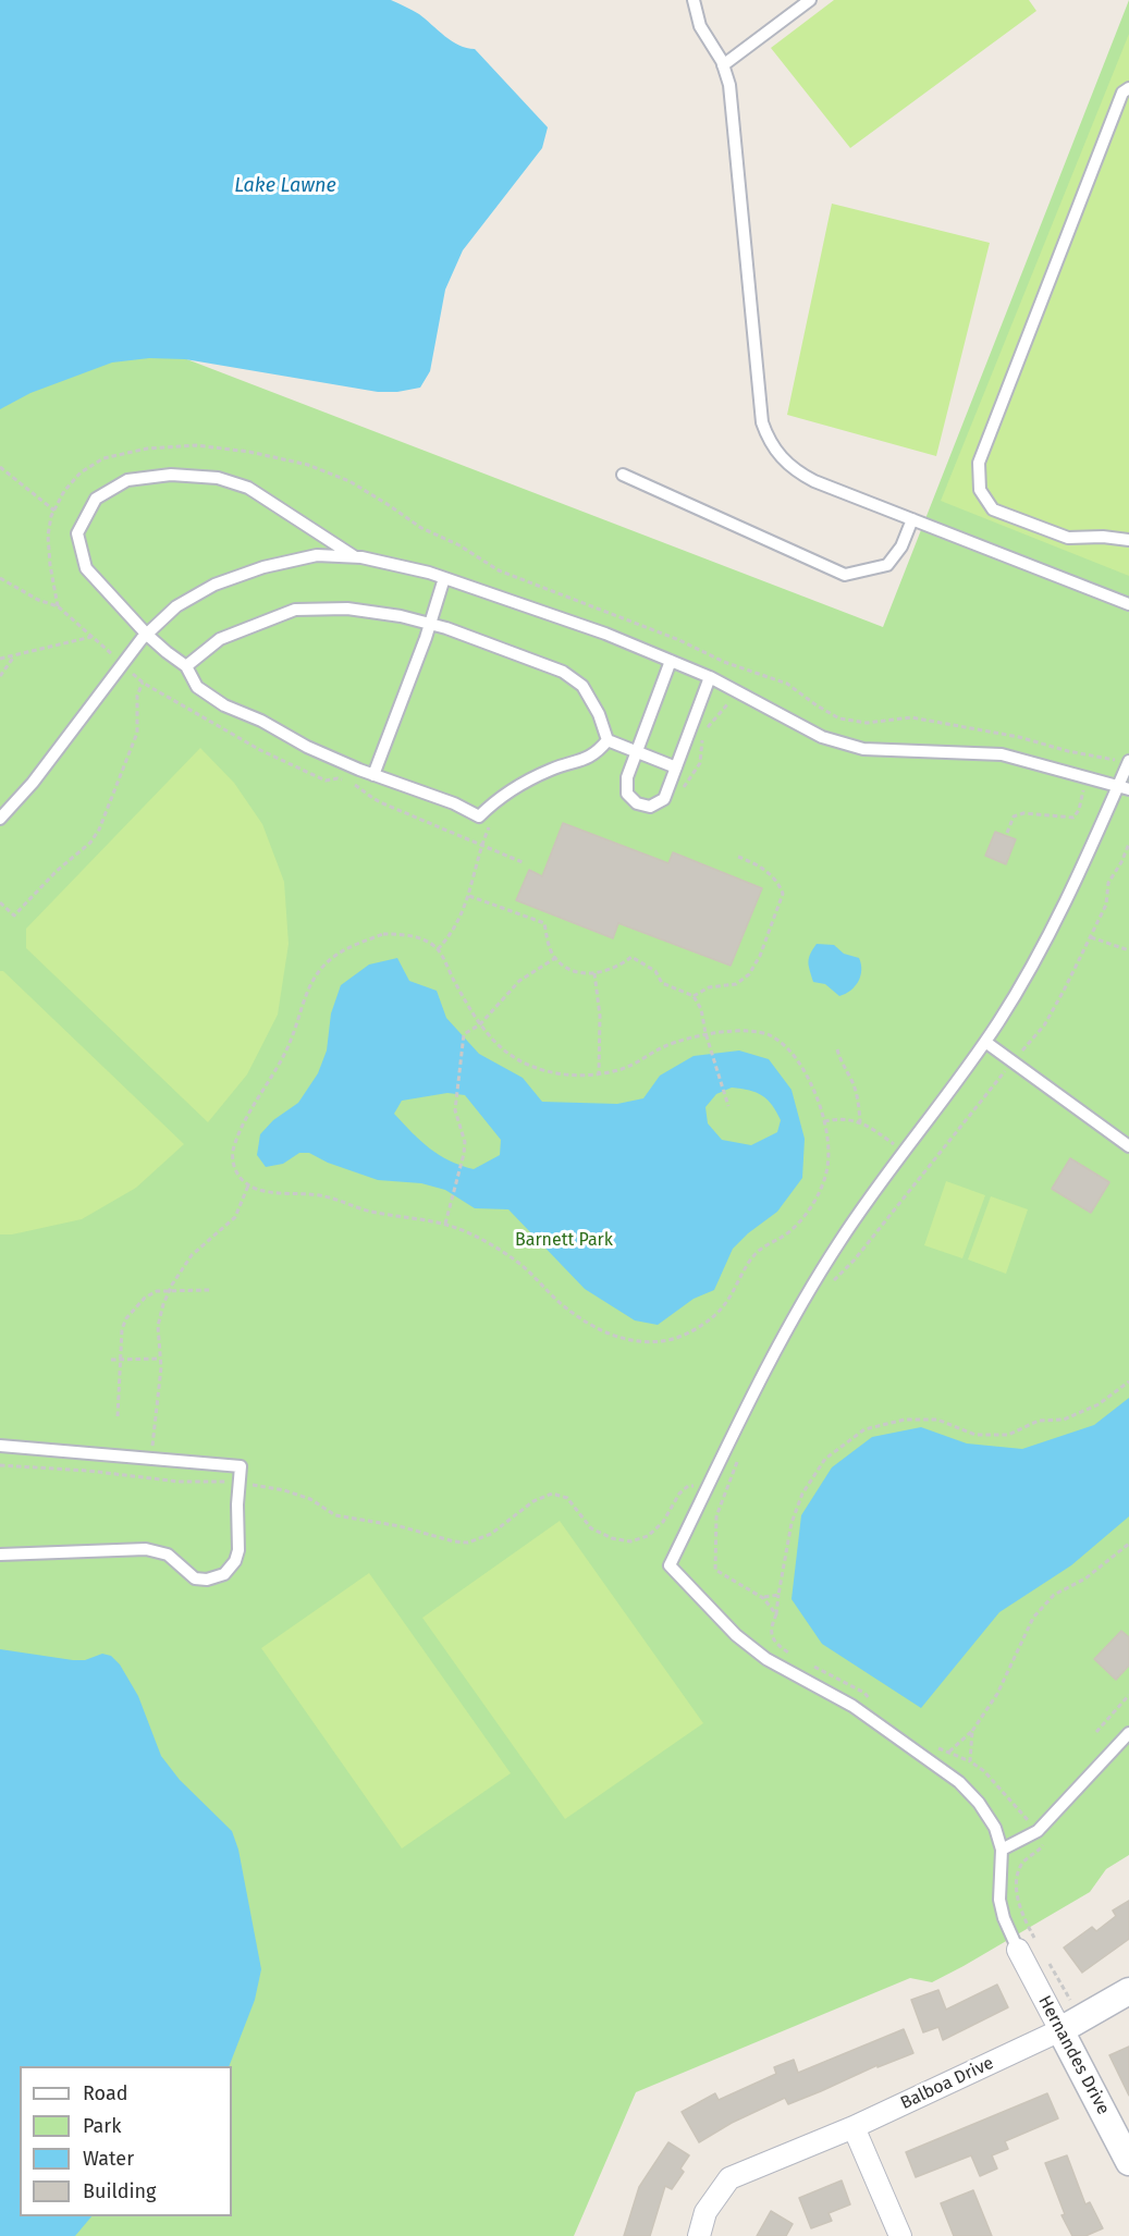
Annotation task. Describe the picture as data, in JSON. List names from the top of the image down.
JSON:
{
  "streets": {
    "street": ["Hernandes Drive", "Balboa Drive"]
  },
  "crossings": [
    ["Hernandes Drive", "Balboa Drive"]
  ],
  "water": ["Lake Lawne"],
  "parks": ["Barnett Park"],
  "legend": [
    "Road",
    "Park",
    "Water",
    "Building"
  ]
}
